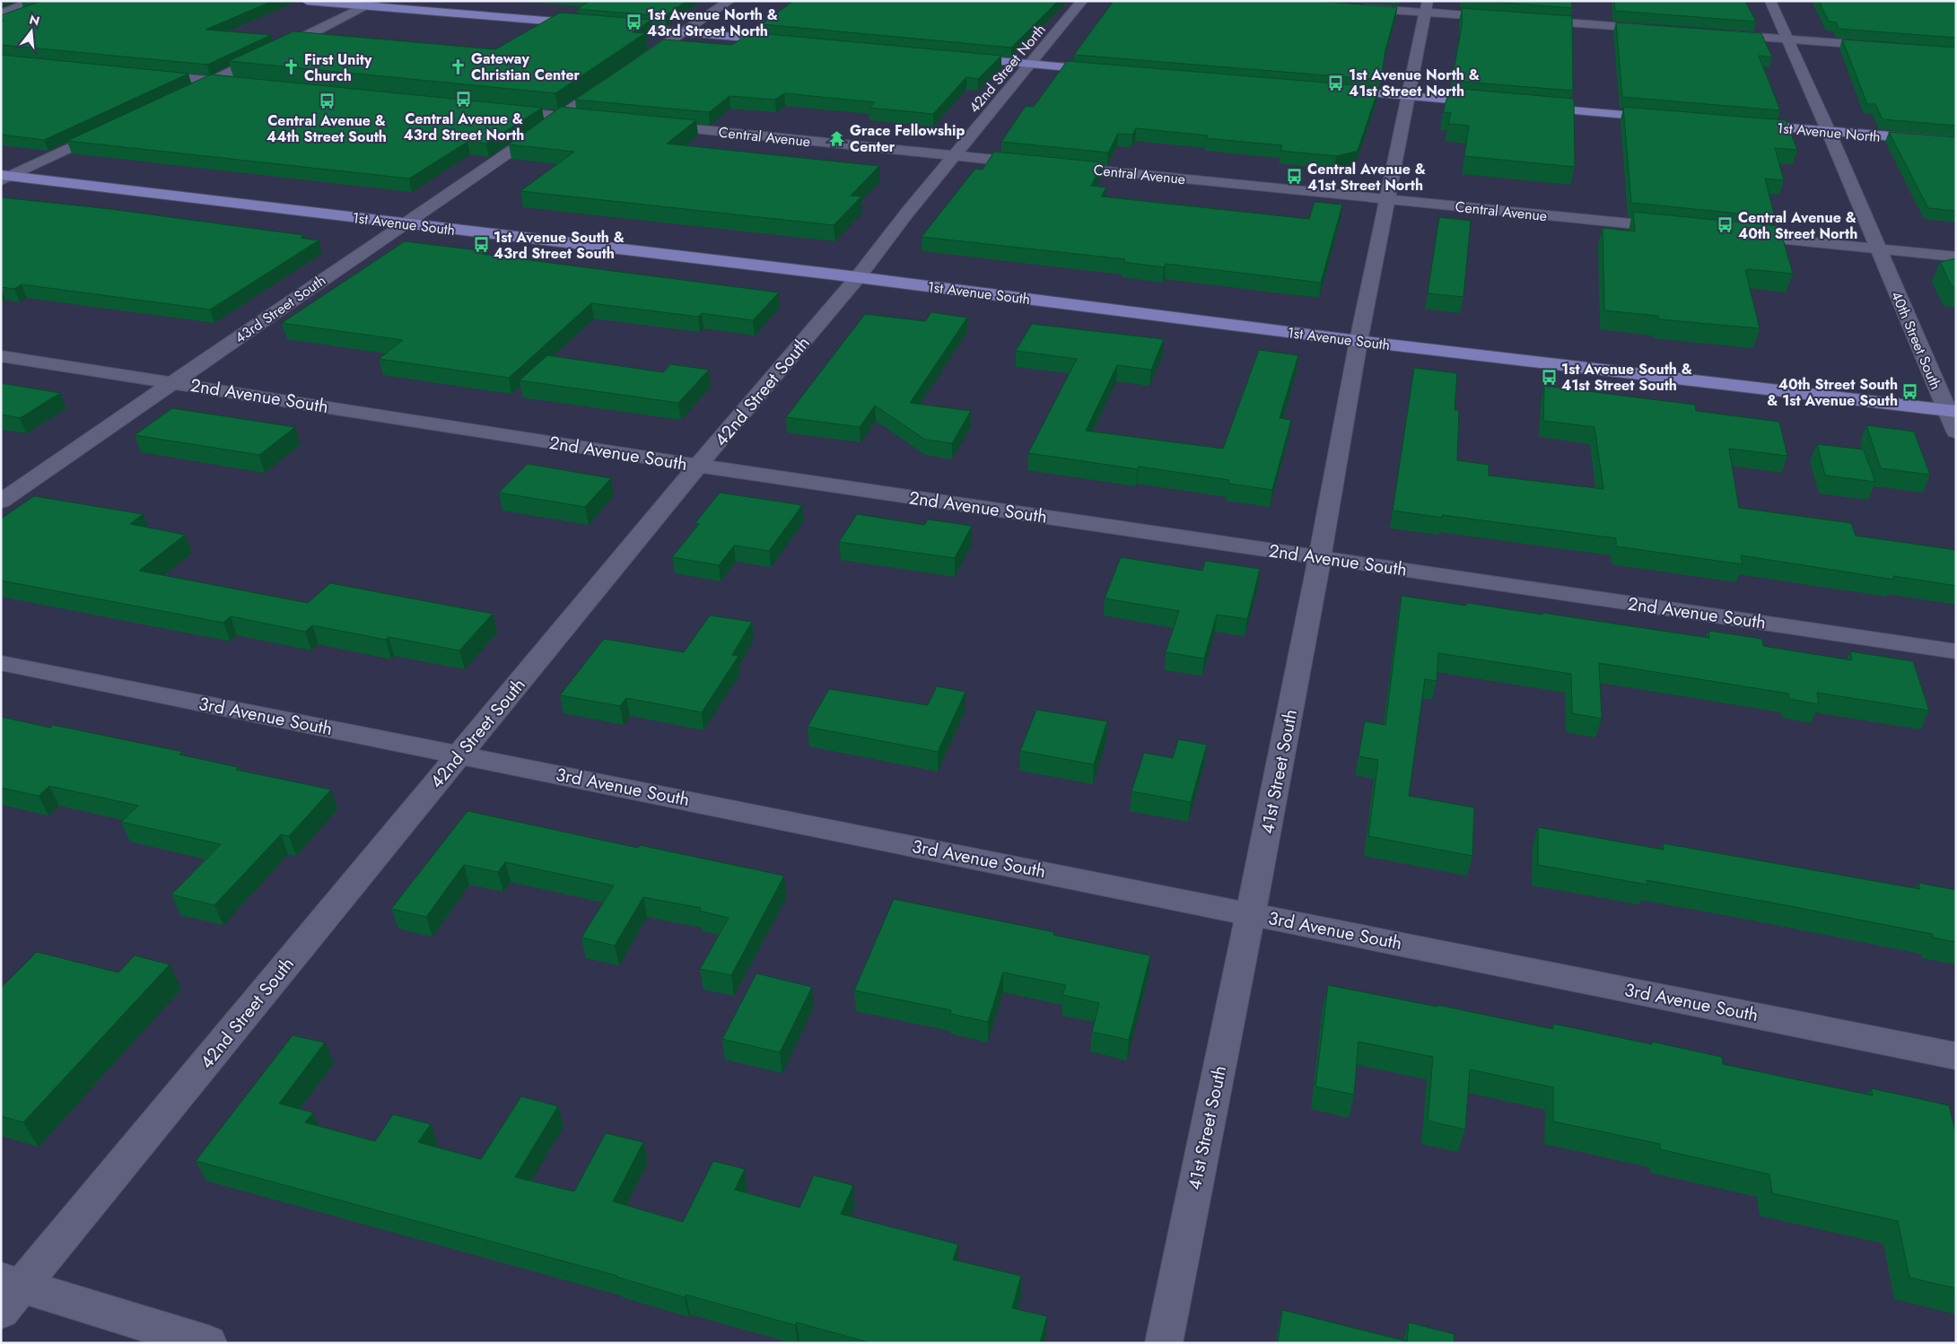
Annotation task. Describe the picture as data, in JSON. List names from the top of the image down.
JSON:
{
  "streets": {
    "main road": ["1st Avenue North", "1st Avenue South"],
    "street": [
      "42nd Street North",
      "Central Avenue",
      "43rd Street South",
      "40th Street South",
      "42nd Street South",
      "2nd Avenue South",
      "3rd Avenue South",
      "41st Street South"
    ]
  },
  "crossings": [
    ["42nd Street North", "Central Avenue"],
    ["42nd Street North", "42nd Street South"],
    ["1st Avenue North", "40th Street South"],
    ["Central Avenue", "42nd Street South"],
    ["Central Avenue", "41st Street South"],
    ["1st Avenue South", "43rd Street South"],
    ["1st Avenue South", "40th Street South"],
    ["1st Avenue South", "42nd Street South"],
    ["1st Avenue South", "41st Street South"],
    ["43rd Street South", "2nd Avenue South"],
    ["42nd Street South", "2nd Avenue South"],
    ["42nd Street South", "3rd Avenue South"],
    ["2nd Avenue South", "41st Street South"],
    ["3rd Avenue South", "41st Street South"]
  ],
  "places": {
    "bus stop": [
      "1st Avenue North & 43rd Street North",
      "1st Avenue North & 41st Street North",
      "Central Avenue & 43rd Street North",
      "Central Avenue & 44th Street South",
      "Central Avenue & 41st Street North",
      "Central Avenue & 40th Street North",
      "1st Avenue South & 43rd Street South",
      "1st Avenue South & 41st Street South",
      "40th Street South & 1st Avenue South"
    ],
    "church": ["Gateway Christian Center", "First Unity Church"],
    "temple": ["Grace Fellowship Center"]
  },
  "north": "top"
}
